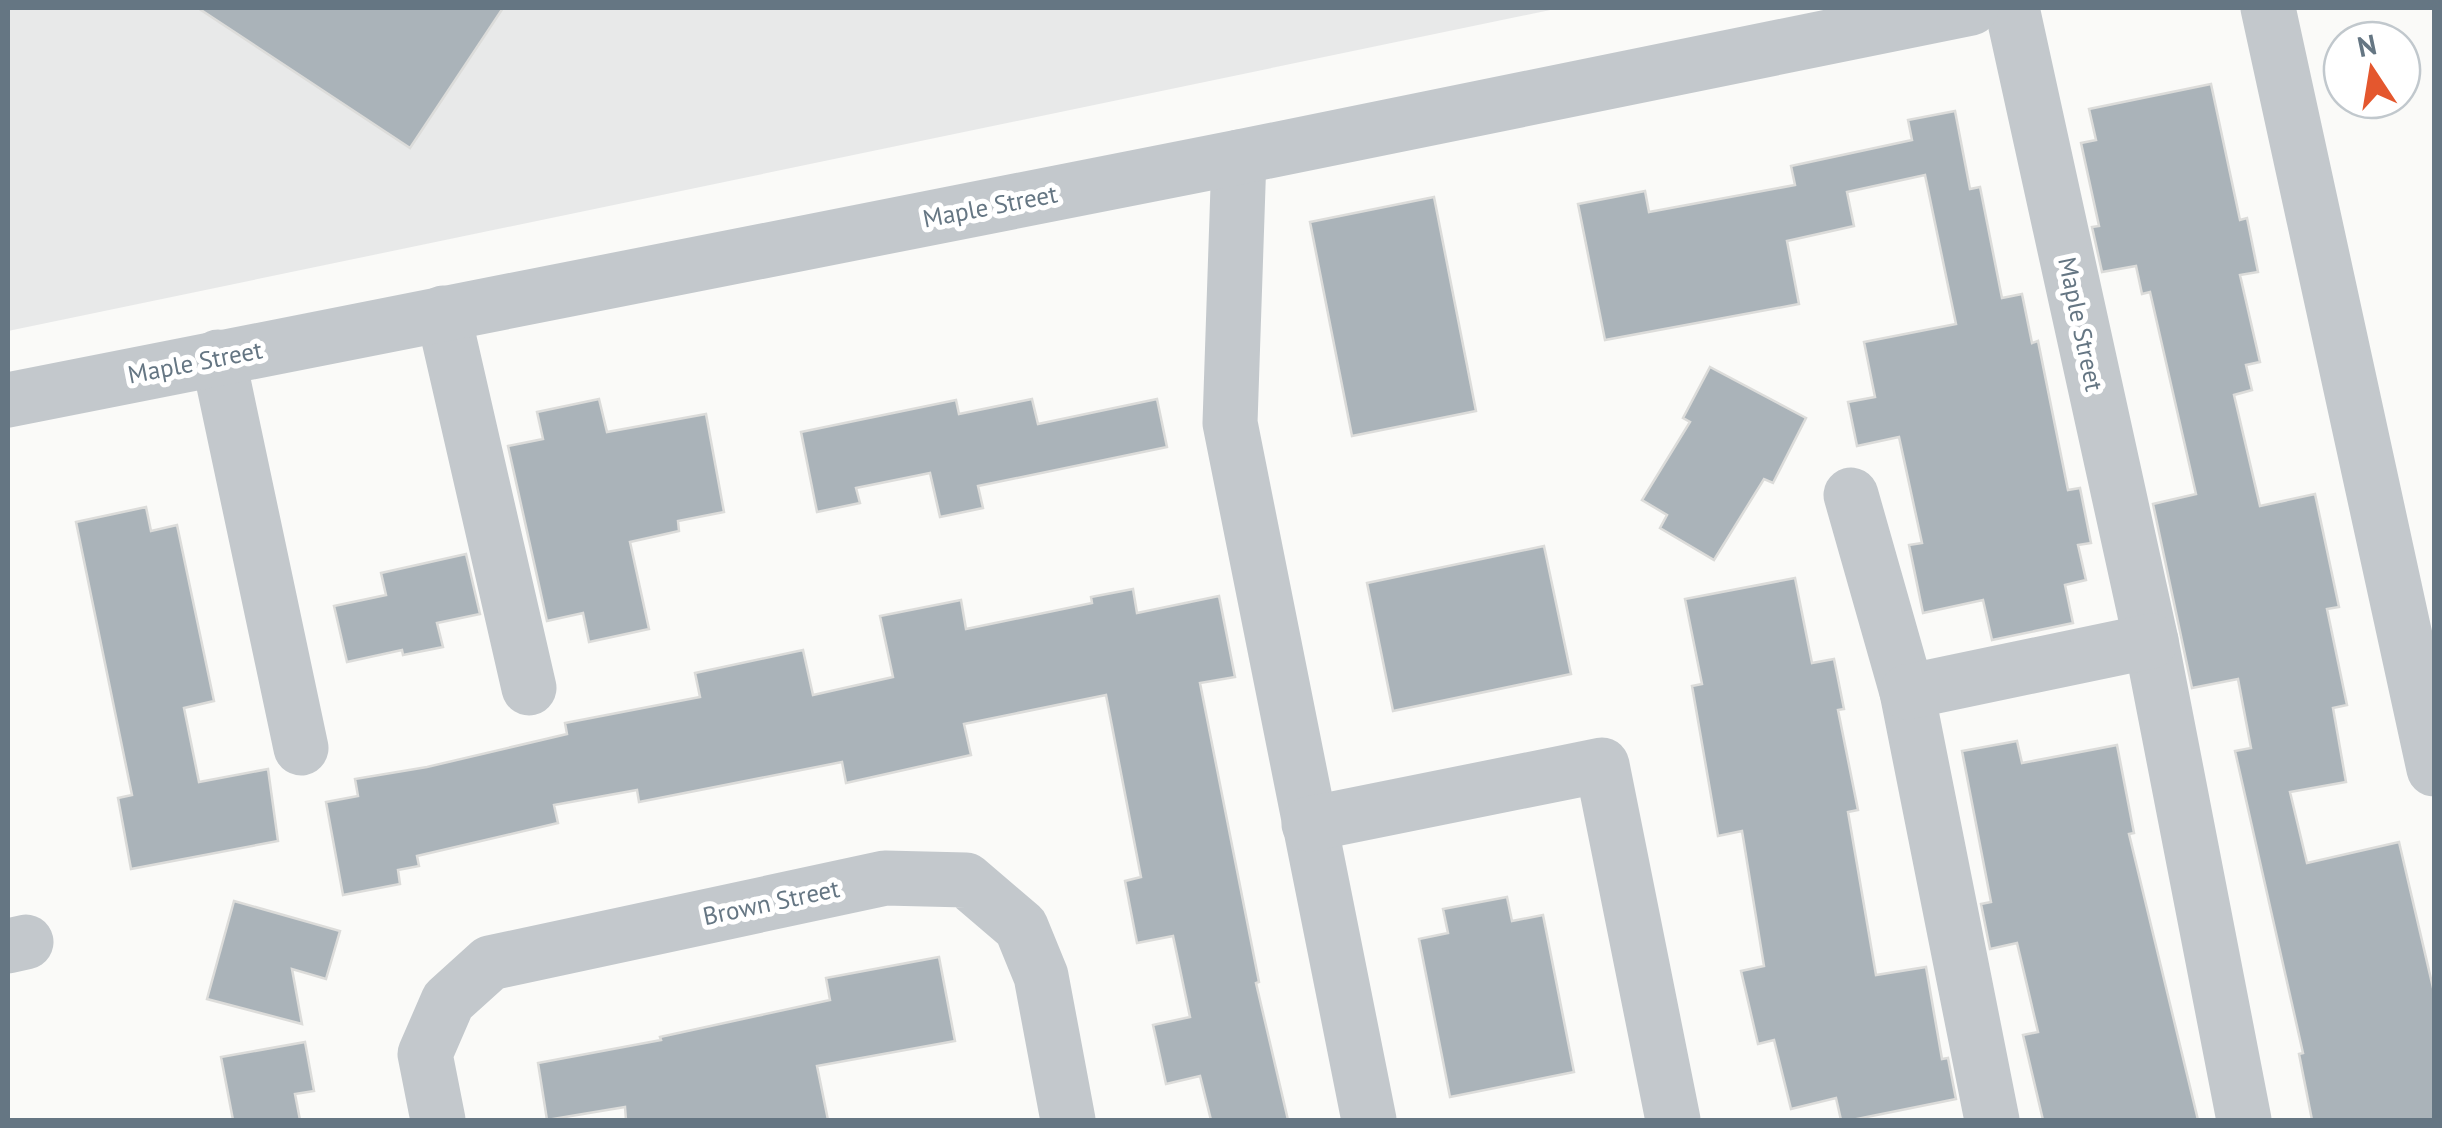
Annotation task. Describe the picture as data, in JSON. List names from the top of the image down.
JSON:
{
  "streets": {
    "street": ["Maple Street", "Brown Street"]
  },
  "north": "top"
}
